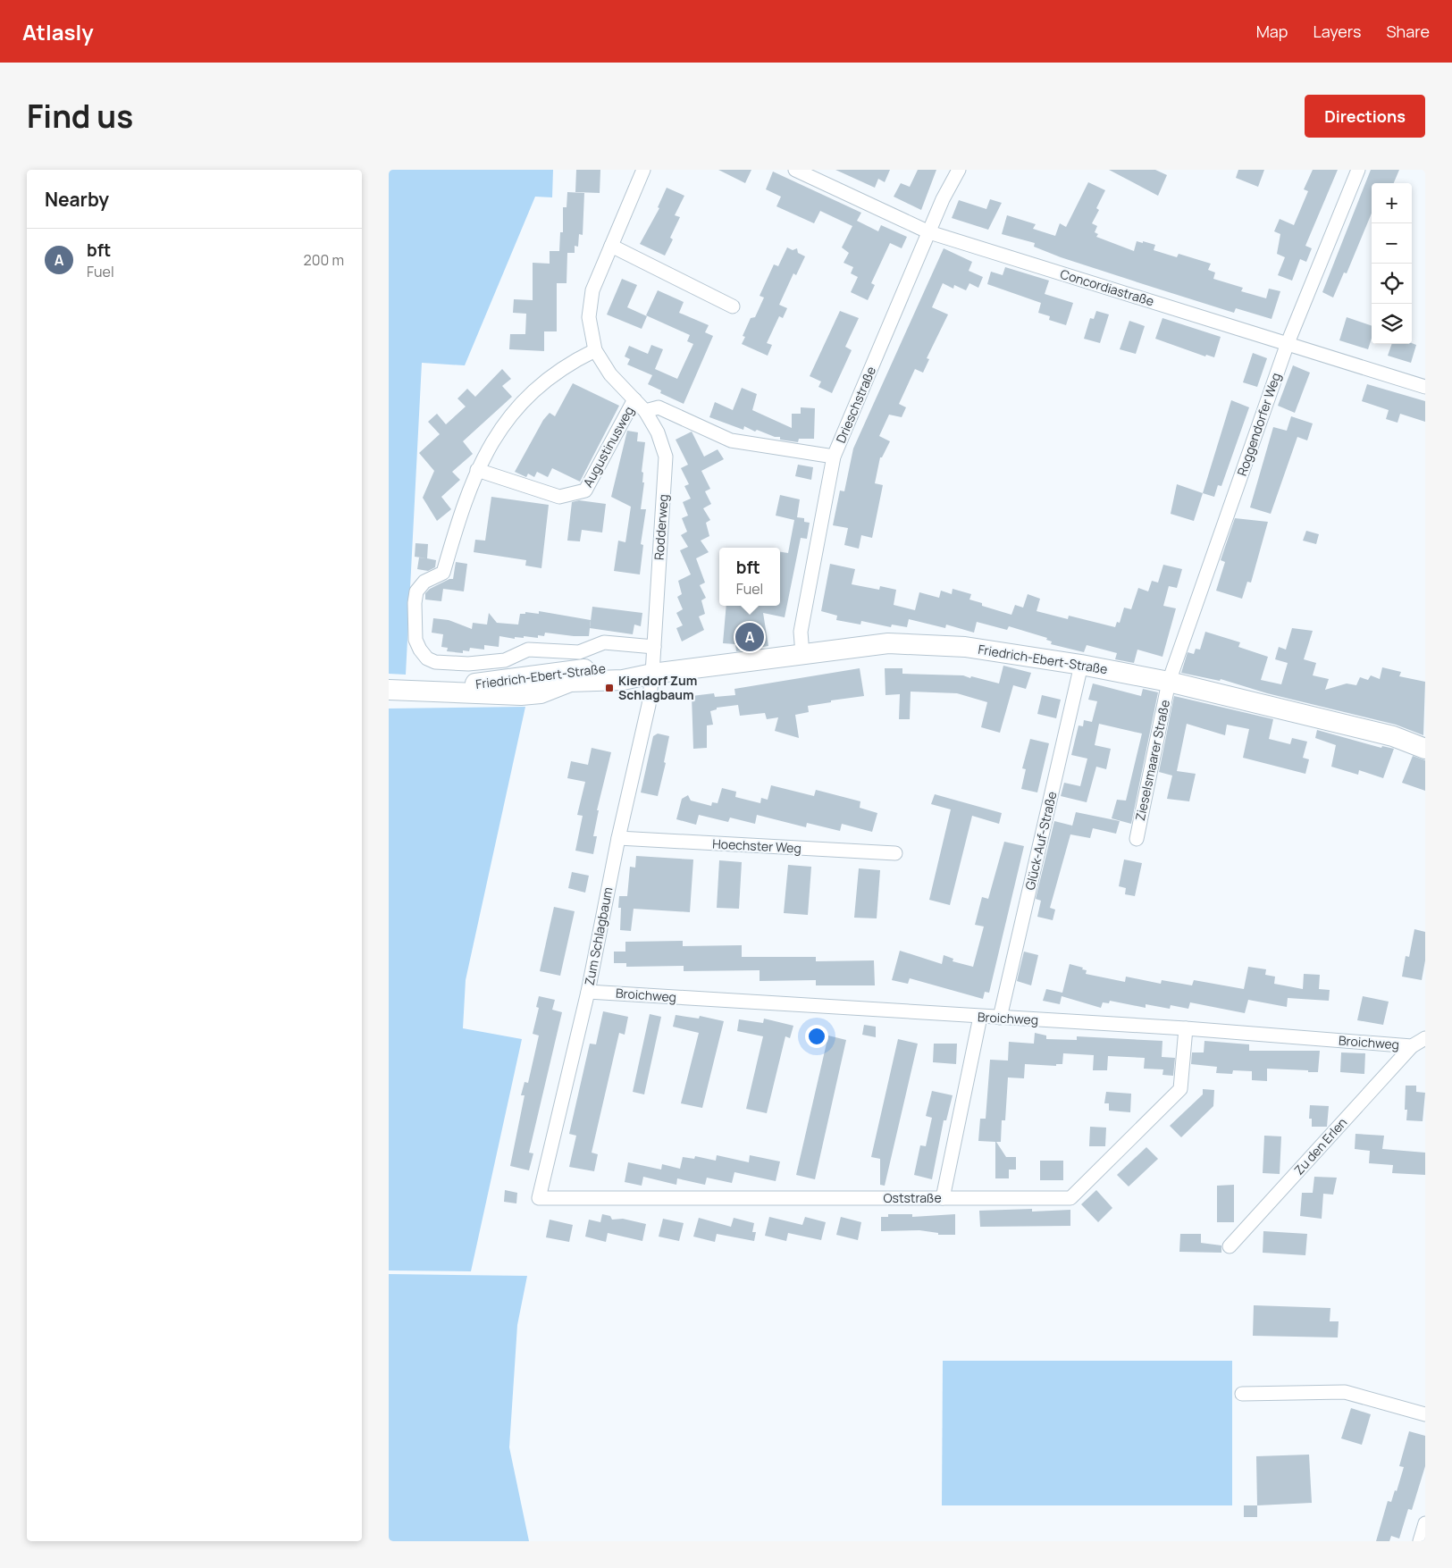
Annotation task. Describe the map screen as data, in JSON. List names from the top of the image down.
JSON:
{
  "streets": {
    "main road": ["Friedrich-Ebert-Straße"],
    "street": [
      "Concordiastraße",
      "Drieschstraße",
      "Roggendorfer Weg",
      "Augustinusweg",
      "Rodderweg",
      "Zieselsmaarer Straße",
      "Glück-Auf-Straße",
      "Hoechster Weg",
      "Zum Schlagbaum",
      "Broichweg",
      "Zu den Erlen",
      "Oststraße"
    ]
  },
  "crossings": [
    ["Concordiastraße", "Drieschstraße"],
    ["Concordiastraße", "Roggendorfer Weg"],
    ["Drieschstraße", "Friedrich-Ebert-Straße"],
    ["Roggendorfer Weg", "Friedrich-Ebert-Straße"],
    ["Roggendorfer Weg", "Zieselsmaarer Straße"],
    ["Augustinusweg", "Rodderweg"],
    ["Rodderweg", "Friedrich-Ebert-Straße"],
    ["Rodderweg", "Zum Schlagbaum"],
    ["Friedrich-Ebert-Straße", "Zieselsmaarer Straße"],
    ["Friedrich-Ebert-Straße", "Glück-Auf-Straße"],
    ["Friedrich-Ebert-Straße", "Zum Schlagbaum"],
    ["Glück-Auf-Straße", "Broichweg"],
    ["Hoechster Weg", "Zum Schlagbaum"],
    ["Zum Schlagbaum", "Broichweg"],
    ["Zum Schlagbaum", "Oststraße"],
    ["Broichweg", "Zu den Erlen"],
    ["Broichweg", "Oststraße"]
  ],
  "places": {
    "transit": ["Kierdorf Zum Schlagbaum"]
  },
  "page": {
    "header": "Atlasly",
    "nav": ["Map", "Layers", "Share"],
    "title": "Find us",
    "buttons": "Directions",
    "heading": "Nearby",
    "map_buttons": ["+", "−"],
    "list": [
      {
        "mark": "A",
        "name": "bft",
        "note": "Fuel",
        "value": "200 m"
      }
    ],
    "popup": ["bft", "Fuel"],
    "pins": "A"
  }
}
